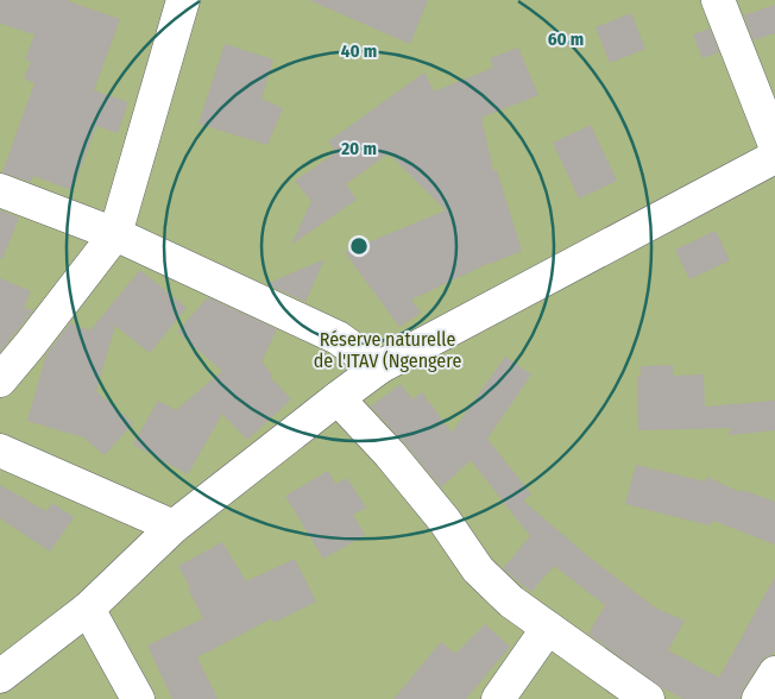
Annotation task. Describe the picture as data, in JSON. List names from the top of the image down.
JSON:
{
  "parks": ["Réserve naturelle de l'ITAV (Ngengere"],
  "rings": ["60 m", "40 m", "20 m"]
}
